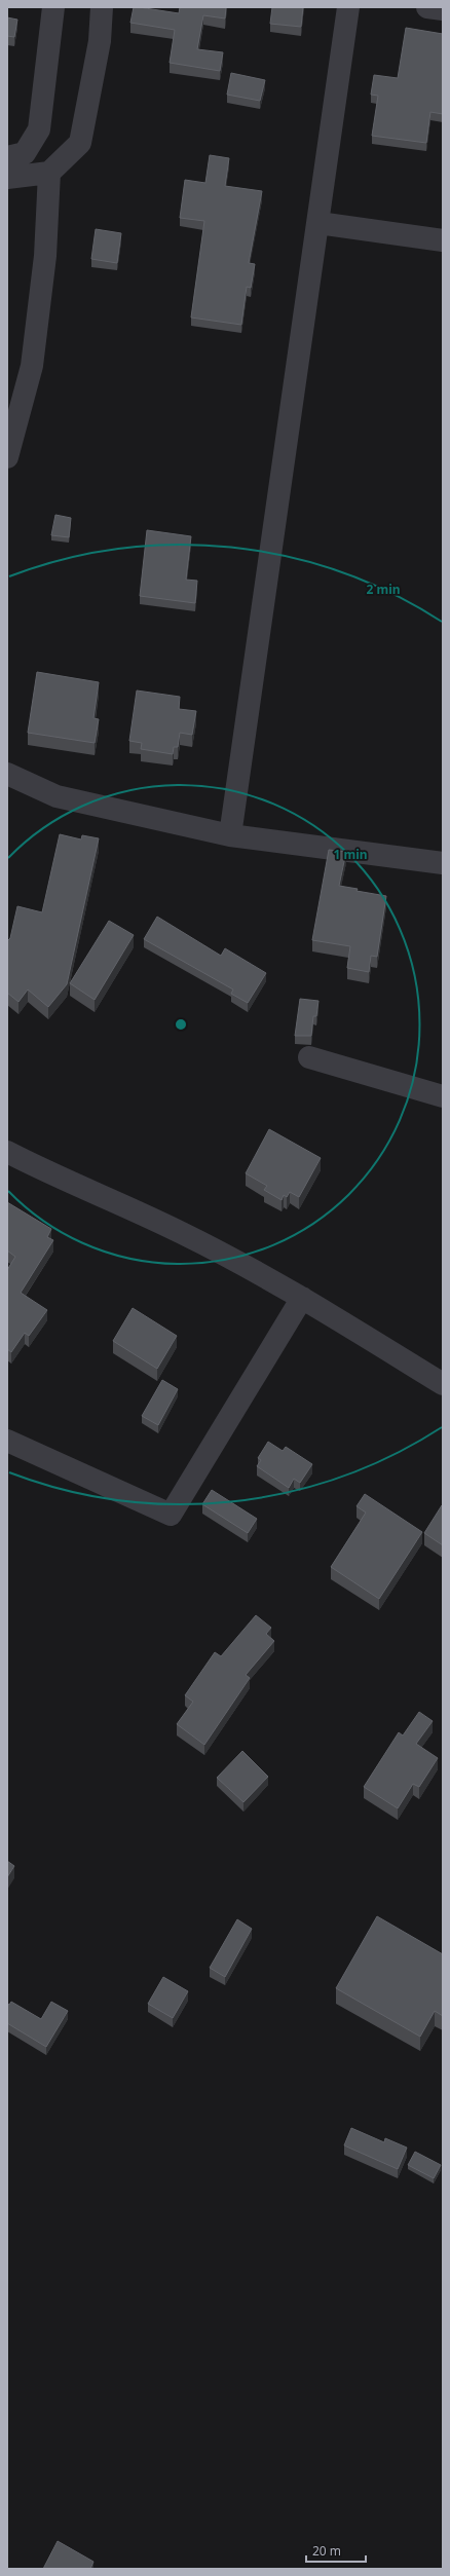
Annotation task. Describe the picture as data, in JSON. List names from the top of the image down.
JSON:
{
  "scale_bar": "20 m",
  "rings": ["2 min", "1 min"]
}
